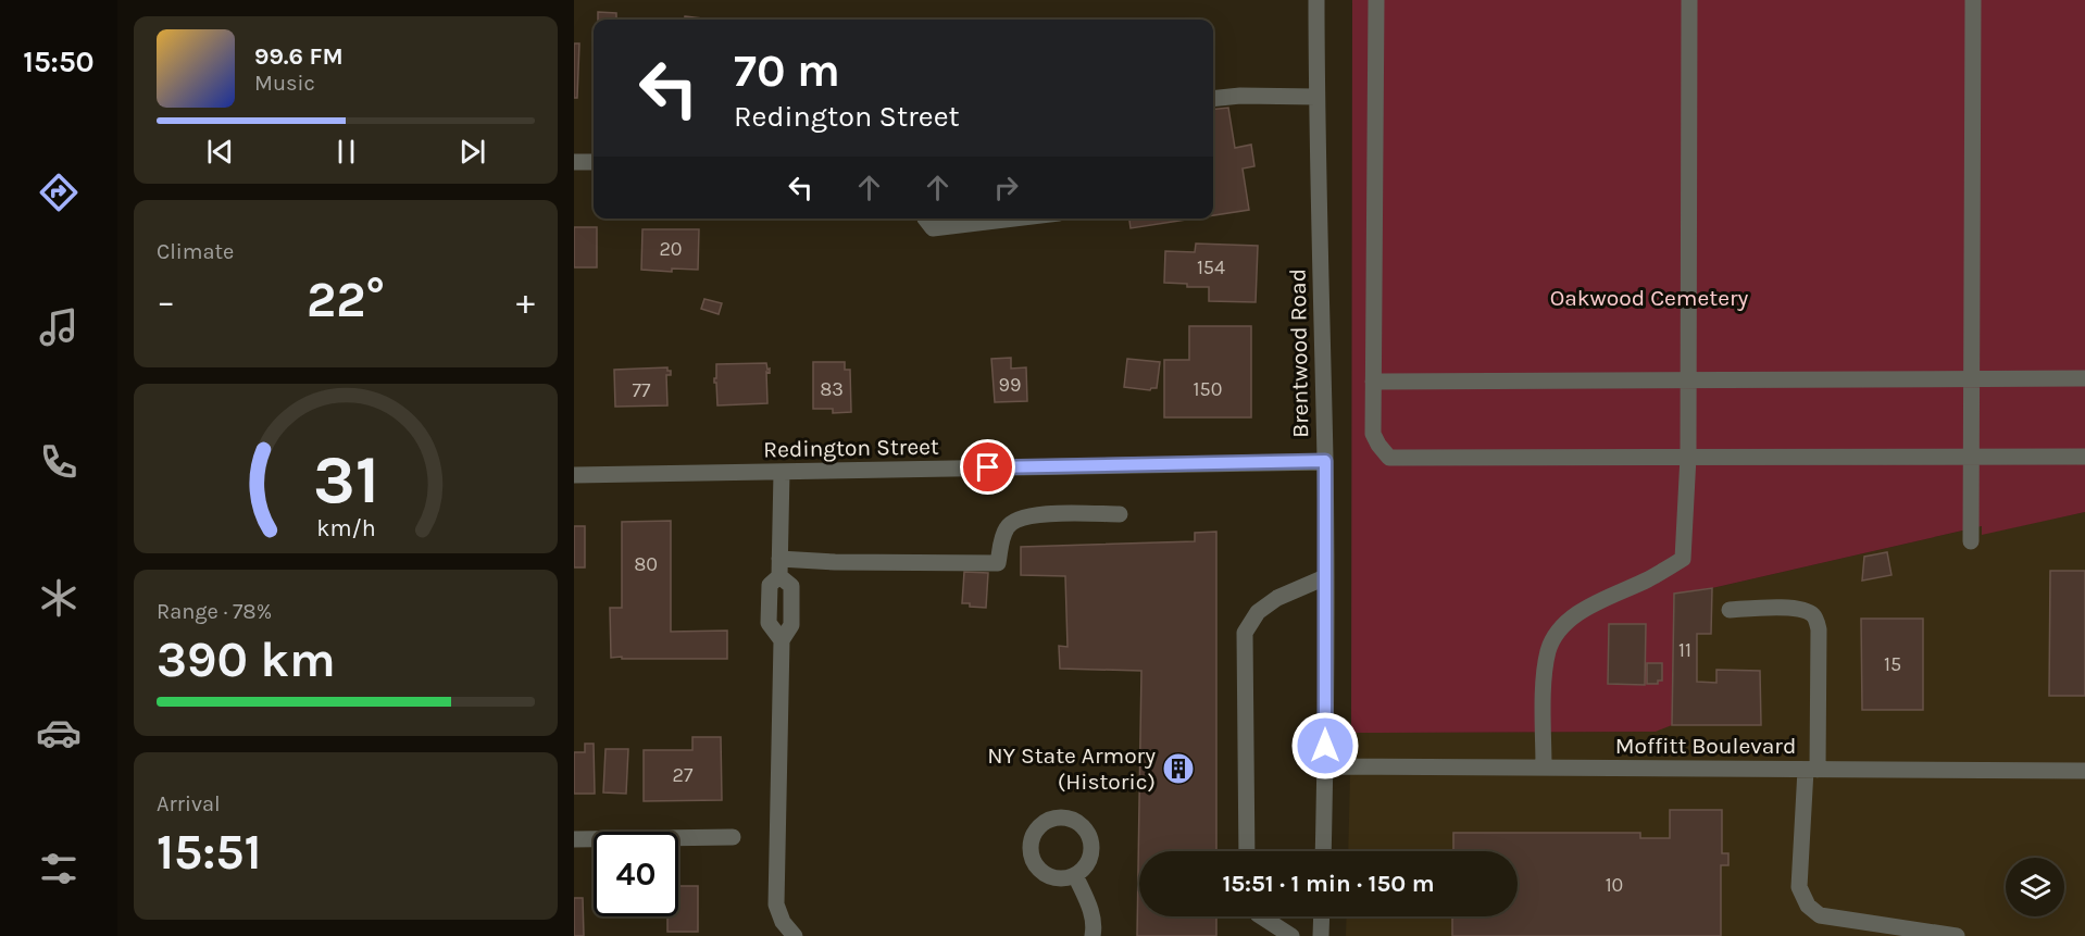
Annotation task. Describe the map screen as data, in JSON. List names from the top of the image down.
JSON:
{
  "streets": {
    "street": ["Brentwood Road", "Redington Street", "Moffitt Boulevard"]
  },
  "crossings": [
    ["Brentwood Road", "Redington Street"],
    ["Brentwood Road", "Moffitt Boulevard"]
  ],
  "parks": ["Oakwood Cemetery"],
  "places": {
    "building": ["NY State Armory (Historic)"]
  },
  "house_numbers": [
    "20",
    "154",
    "99",
    "83",
    "150",
    "77",
    "80",
    "11",
    "15",
    "27",
    "10"
  ],
  "page": {
    "tabs": "15:50",
    "turn": ["70 m", "Redington Street"],
    "song": ["99.6 FM", "Music"],
    "tile": [
      "Climate",
      ["Range · 78%", "390 km"],
      ["Arrival", "15:51"]
    ],
    "heat": ["−", "22°", "+"],
    "limit": "40",
    "trip": "15:51 · 1 min · 150 m",
    "gauge": ["31", "km/h"]
  }
}
